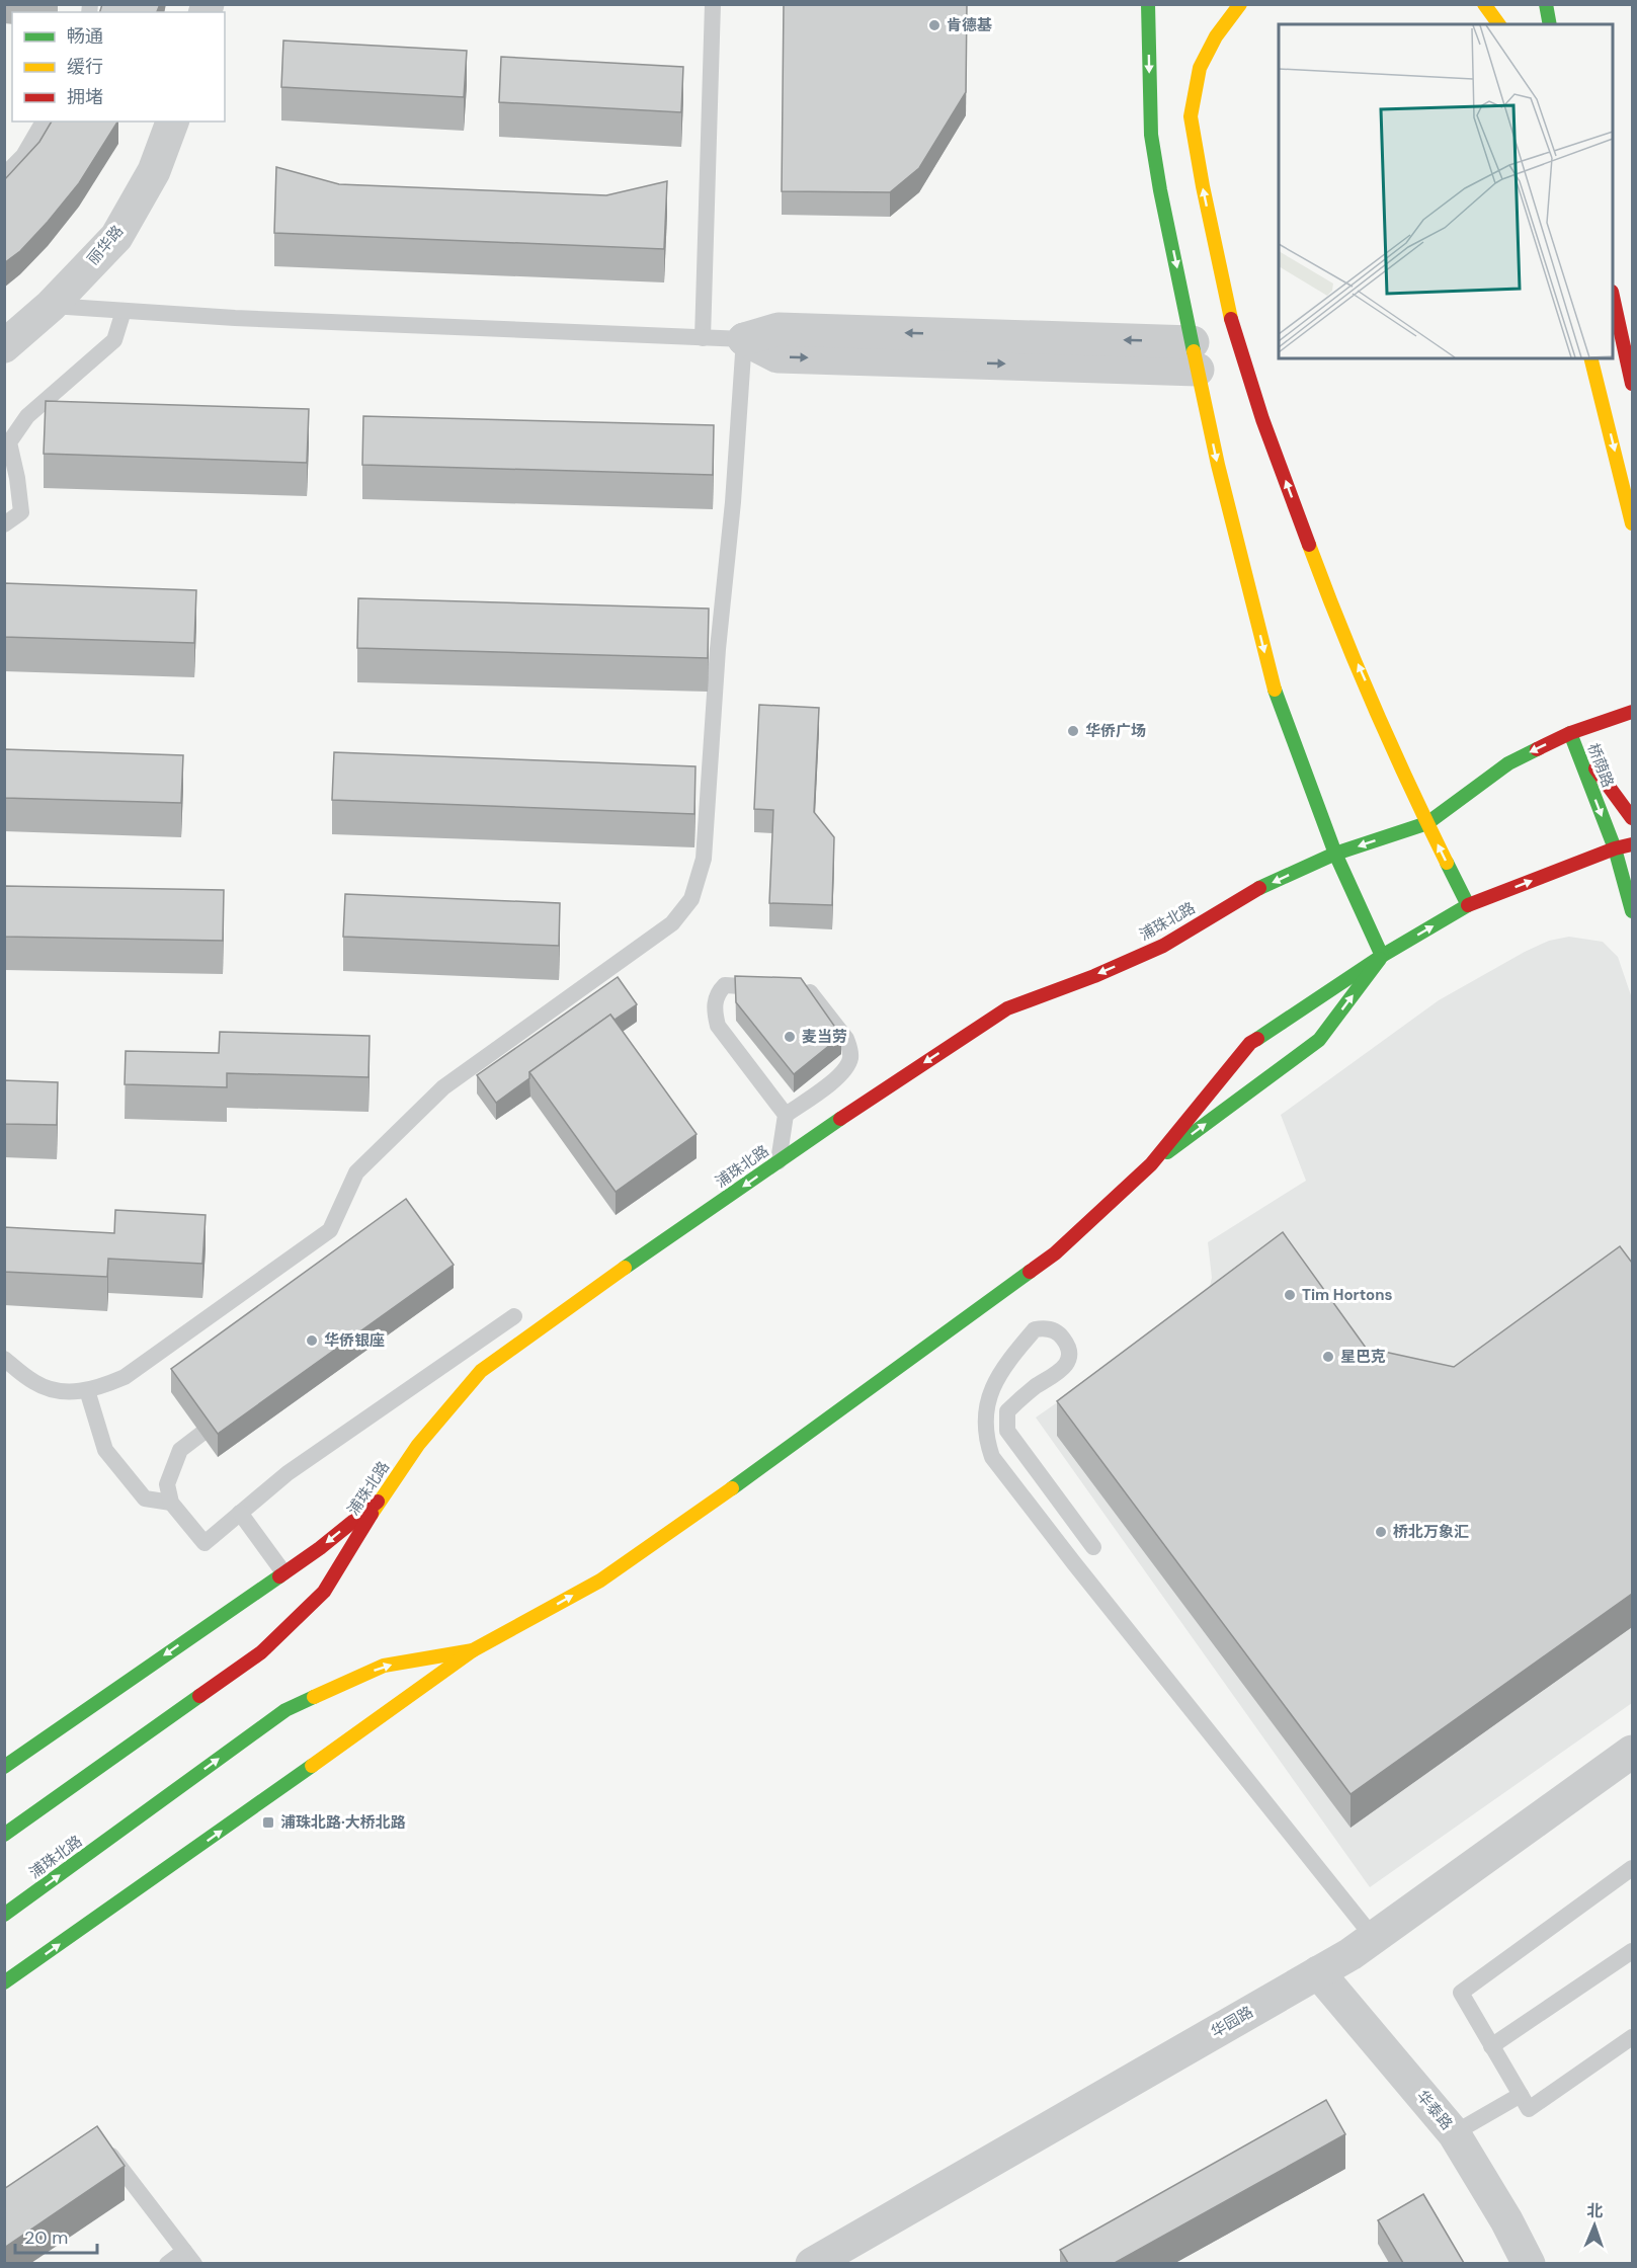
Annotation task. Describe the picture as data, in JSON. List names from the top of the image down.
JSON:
{
  "streets": {
    "main road": ["桥荫路", "浦珠北路"],
    "street": ["丽华路", "华园路", "华泰路"]
  },
  "crossings": [
    ["桥荫路", "浦珠北路"],
    ["华园路", "华泰路"]
  ],
  "places": {
    "other": [
      "肯德基",
      "华侨广场",
      "麦当劳",
      "Tim Hortons",
      "华侨银座",
      "星巴克",
      "桥北万象汇"
    ],
    "transit": ["浦珠北路·大桥北路"]
  },
  "legend": ["畅通", "缓行", "拥堵"],
  "scale_bar": "20 m",
  "north": "top"
}
